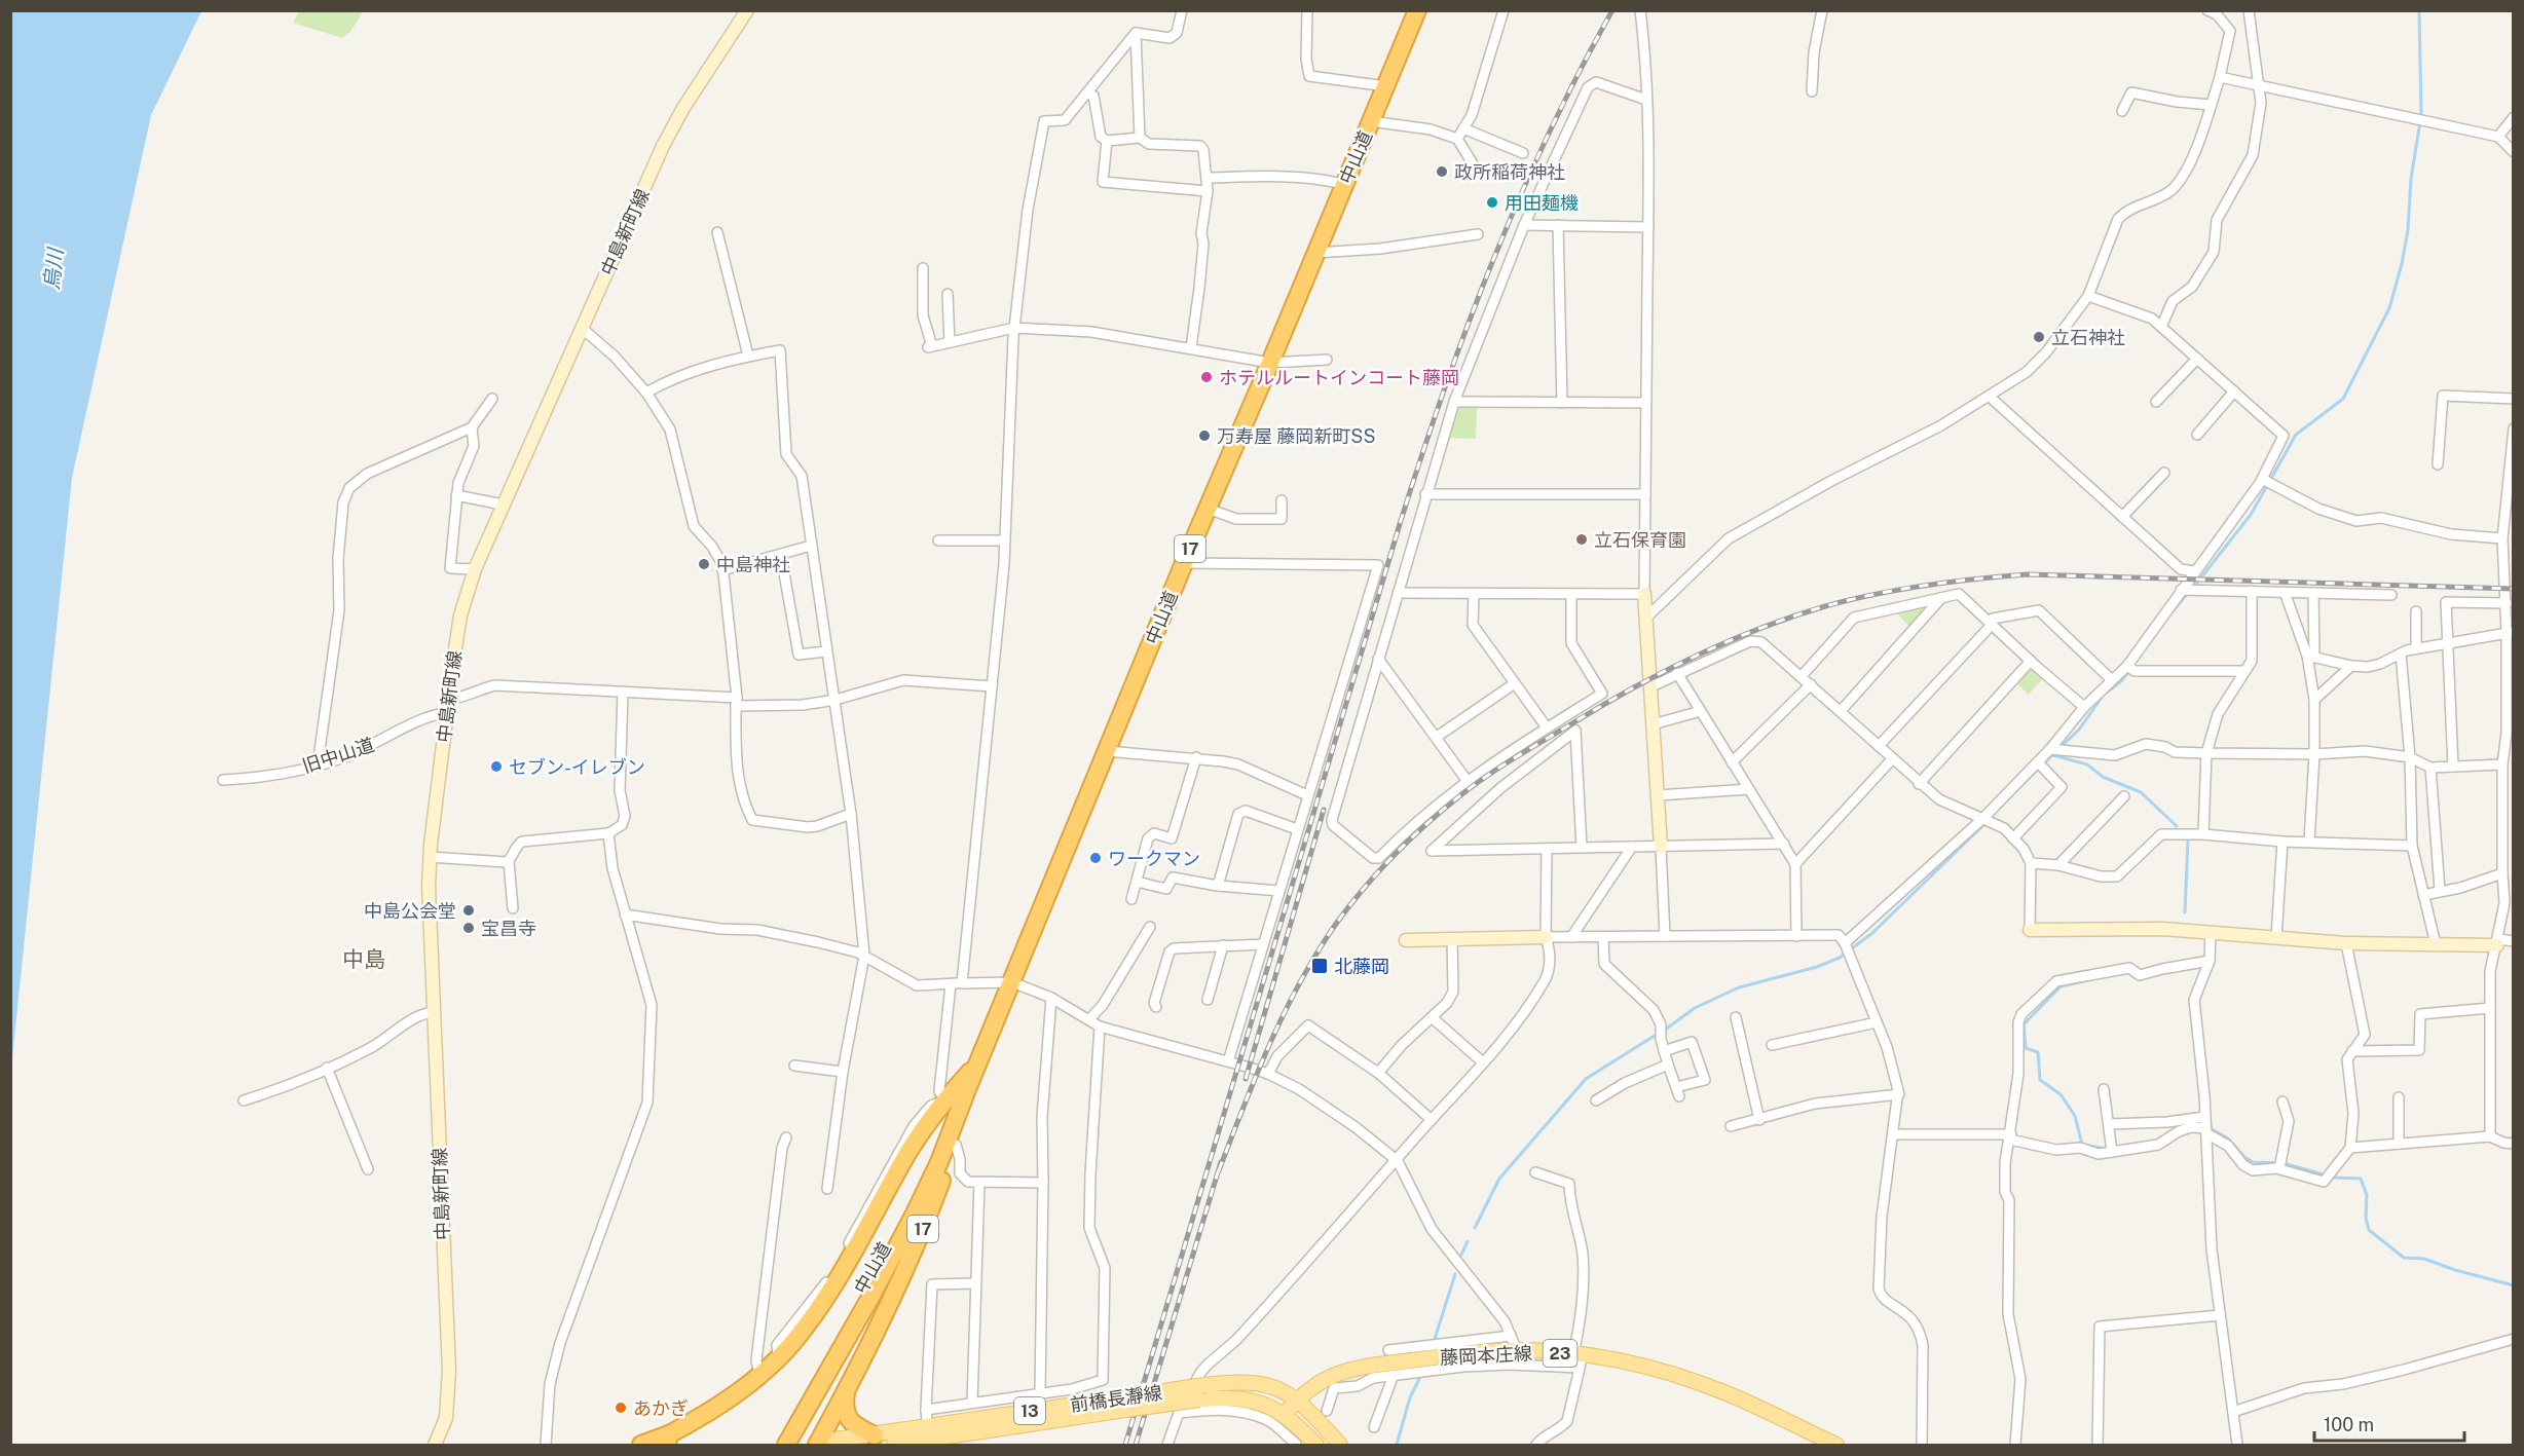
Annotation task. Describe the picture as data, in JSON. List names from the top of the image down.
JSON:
{
  "streets": {
    "highway": ["中山道", "17"],
    "main road": [
      "中島新町線",
      "23",
      "藤岡本庄線",
      "前橋長瀞線",
      "13"
    ],
    "street": ["旧中山道"]
  },
  "crossings": [
    ["中山道", "17"],
    ["中島新町線", "旧中山道"],
    ["藤岡本庄線", "前橋長瀞線"],
    ["藤岡本庄線", "13"],
    ["前橋長瀞線", "13"]
  ],
  "districts": ["中島"],
  "water": ["烏川"],
  "places": {
    "other": [
      "政所稲荷神社",
      "用田麺機",
      "立石神社",
      "ホテルルートインコート藤岡",
      "万寿屋 藤岡新町SS",
      "立石保育園",
      "中島神社",
      "セブン-イレブン",
      "ワークマン",
      "中島公会堂",
      "宝昌寺",
      "あかぎ"
    ],
    "transit": ["北藤岡"]
  },
  "scale_bar": "100 m"
}
